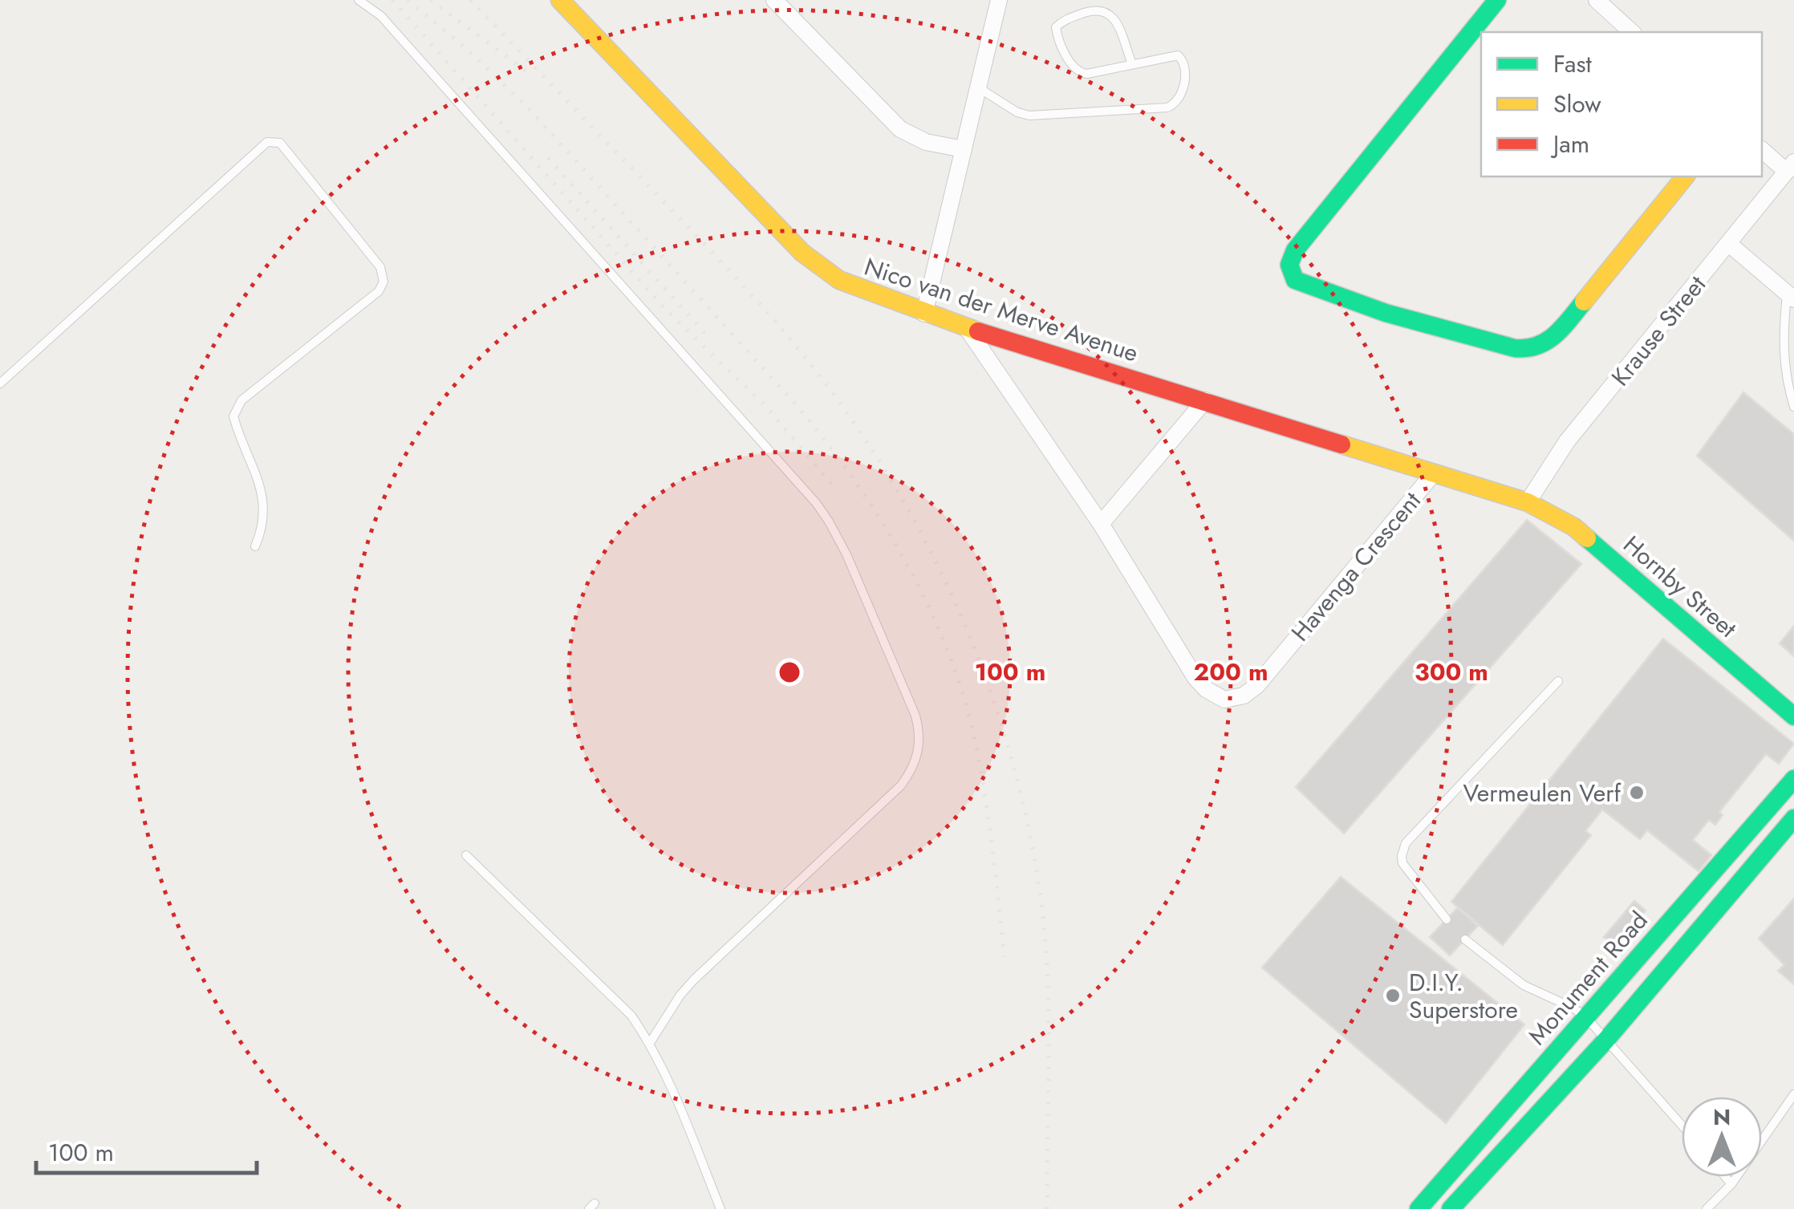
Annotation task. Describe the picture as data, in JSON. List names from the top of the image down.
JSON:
{
  "streets": {
    "street": [
      "Nico van der Merve Avenue",
      "Krause Street",
      "Havenga Crescent",
      "Hornby Street",
      "Monument Road"
    ]
  },
  "crossings": [
    ["Nico van der Merve Avenue", "Krause Street"],
    ["Nico van der Merve Avenue", "Havenga Crescent"],
    ["Nico van der Merve Avenue", "Hornby Street"],
    ["Krause Street", "Hornby Street"]
  ],
  "places": ["Vermeulen Verf", "D.I.Y. Superstore"],
  "legend": ["Fast", "Slow", "Jam"],
  "scale_bar": "100 m",
  "north": "top",
  "rings": ["100 m", "200 m", "300 m"]
}
